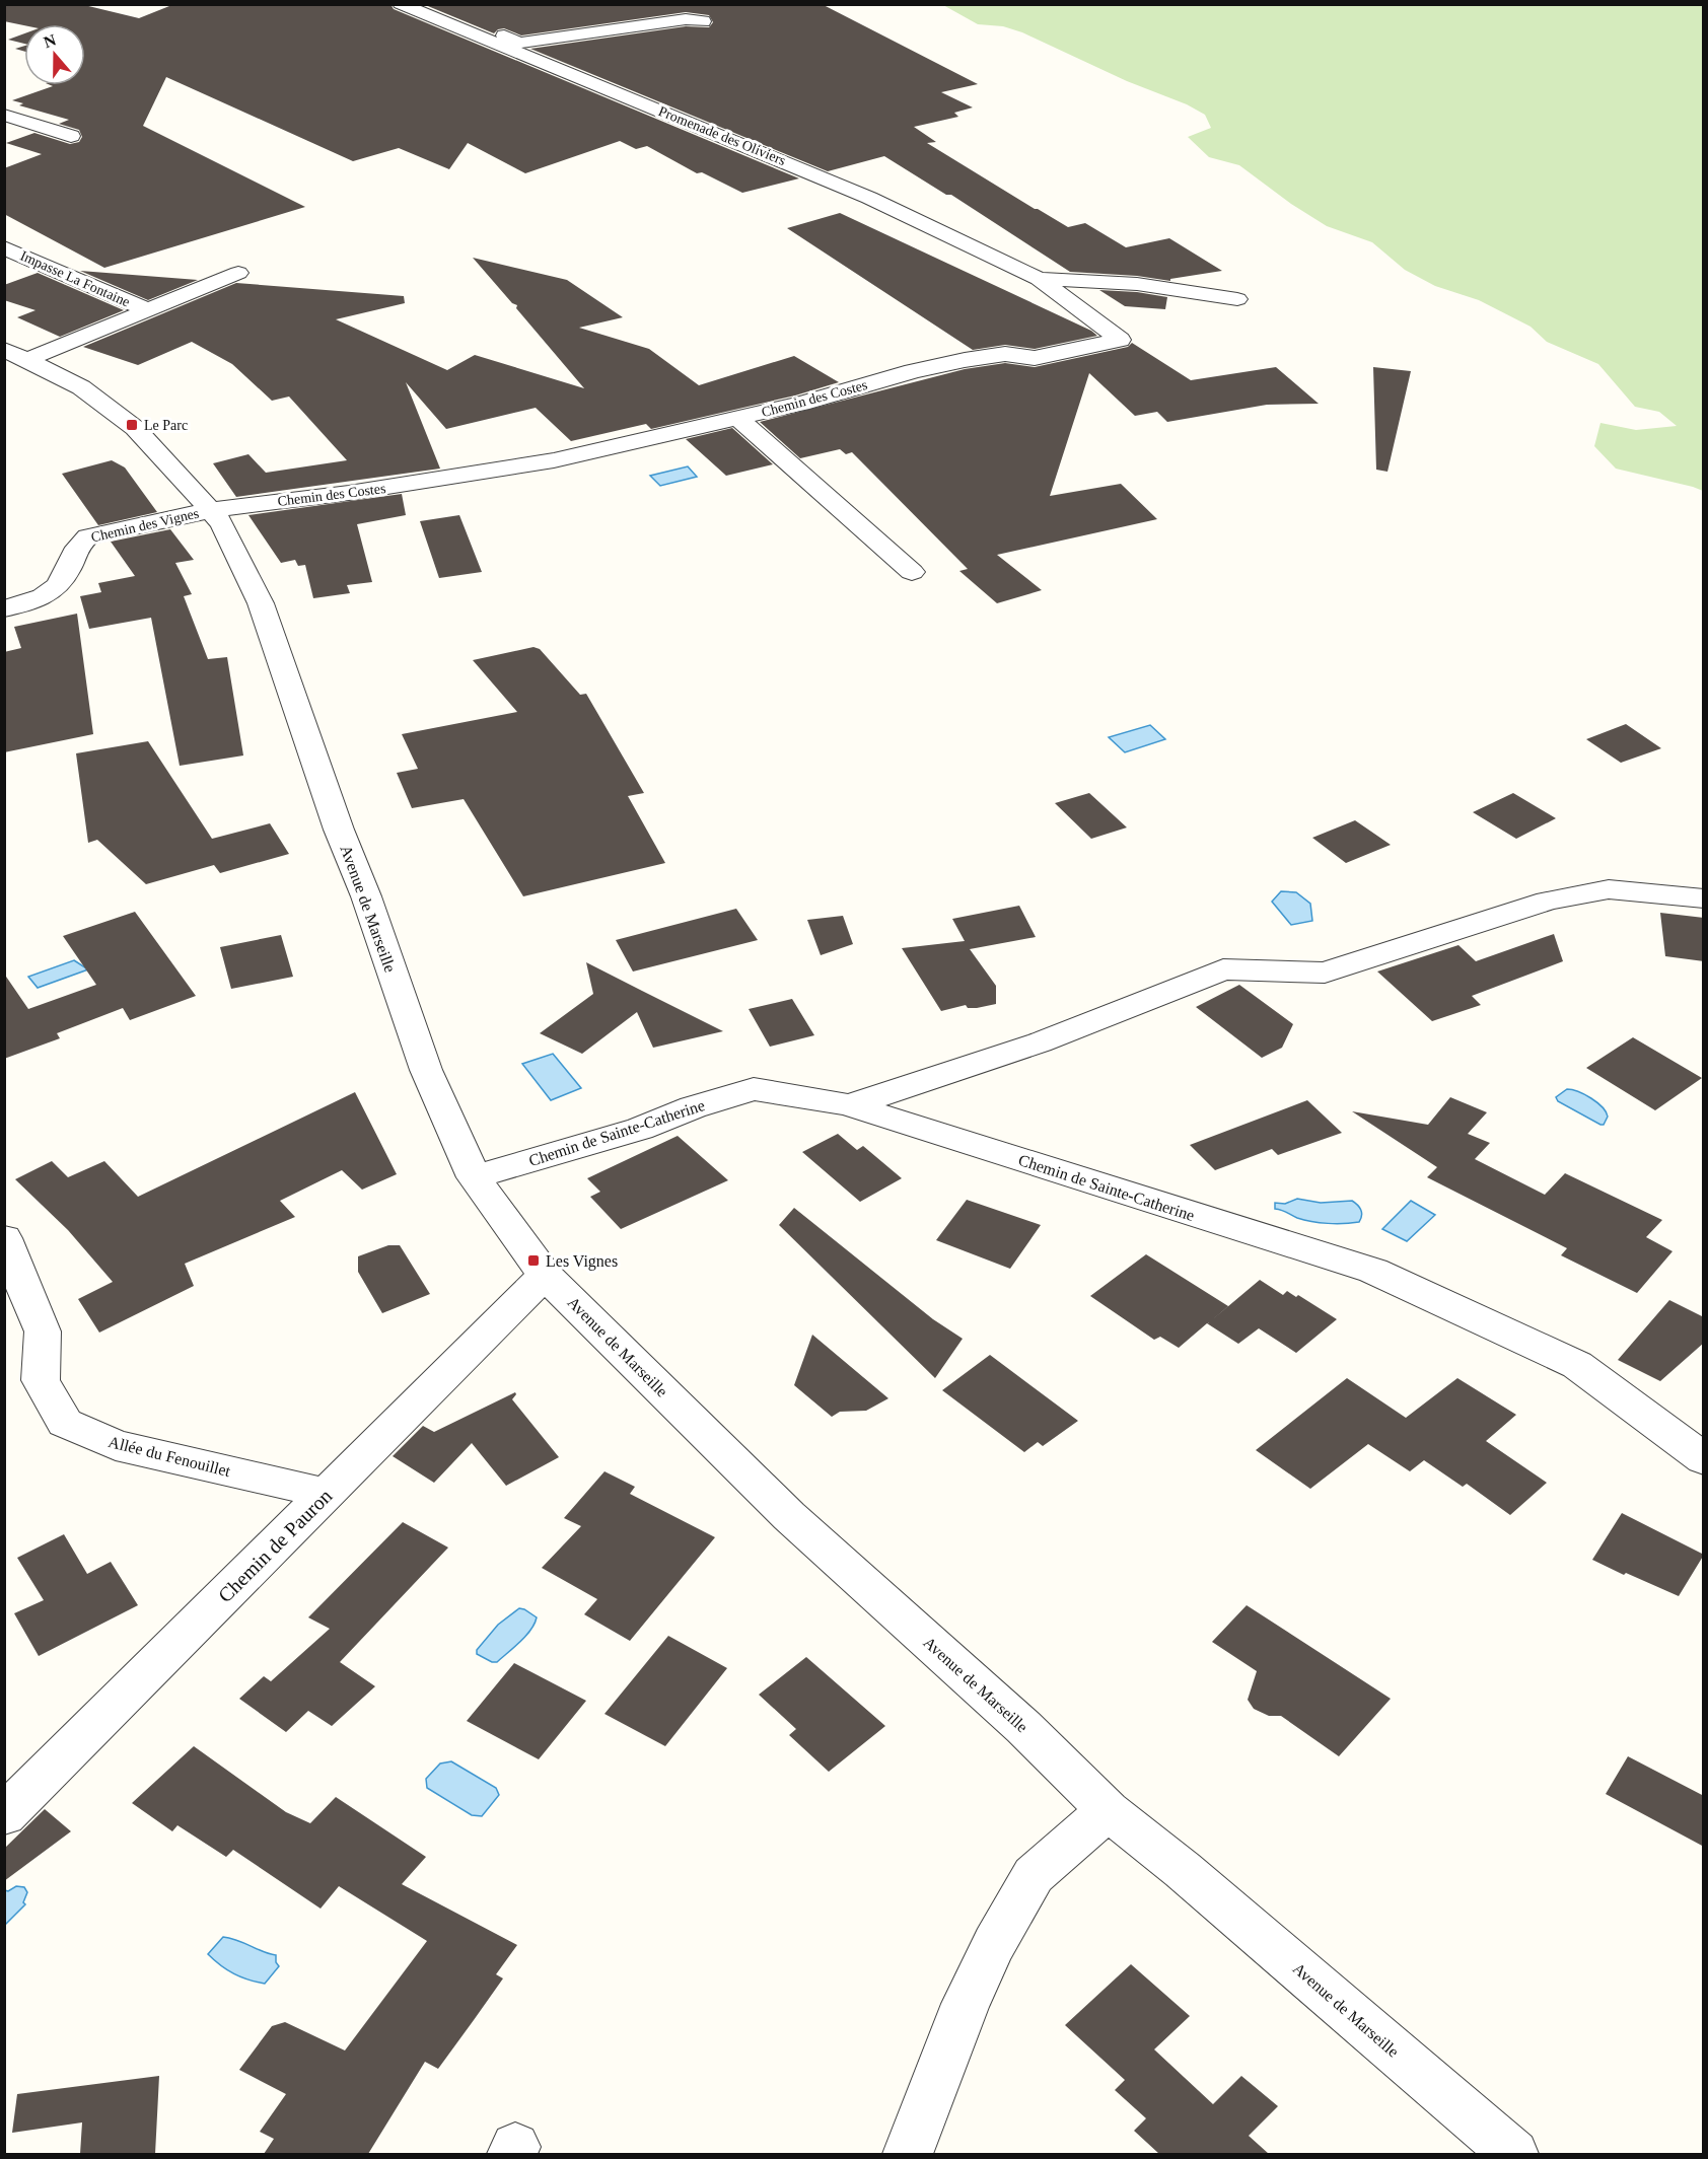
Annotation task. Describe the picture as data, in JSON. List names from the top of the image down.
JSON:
{
  "streets": {
    "street": [
      "Promenade des Oliviers",
      "Impasse La Fontaine",
      "Chemin des Costes",
      "Chemin des Vignes",
      "Avenue de Marseille",
      "Chemin de Sainte-Catherine",
      "Allée du Fenouillet",
      "Chemin de Pauron"
    ]
  },
  "crossings": [
    ["Promenade des Oliviers", "Chemin des Costes"],
    ["Chemin des Costes", "Chemin des Vignes"],
    ["Chemin des Costes", "Avenue de Marseille"],
    ["Chemin des Vignes", "Avenue de Marseille"],
    ["Avenue de Marseille", "Chemin de Sainte-Catherine"],
    ["Avenue de Marseille", "Chemin de Pauron"],
    ["Allée du Fenouillet", "Chemin de Pauron"]
  ],
  "places": {
    "transit": ["Le Parc", "Les Vignes"]
  },
  "north": "top"
}
